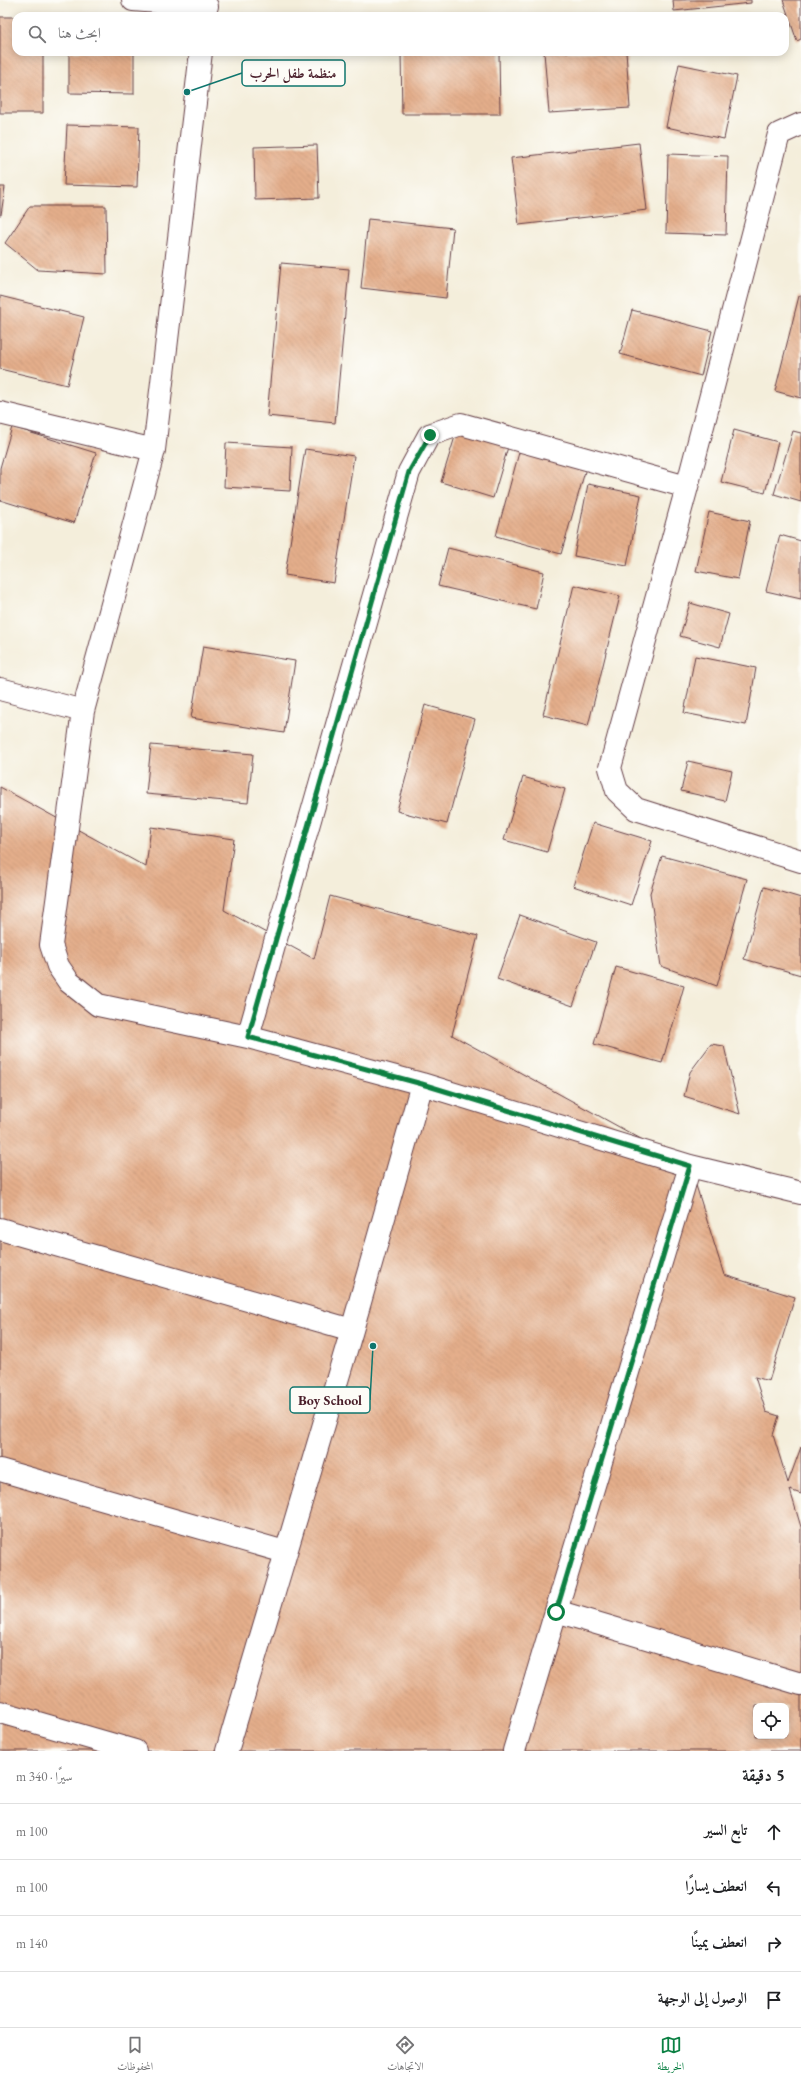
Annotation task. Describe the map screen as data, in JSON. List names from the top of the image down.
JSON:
{
  "places": ["منظمة طفل الحرب", "Boy School"],
  "page": {
    "search": "ابحث هنا",
    "heading": ["5 دقيقة", "سيرًا · 340 m"],
    "list": [
      ["تابع السير", "100 m"],
      ["انعطف يسارًا", "100 m"],
      ["انعطف يمينًا", "140 m"],
      "الوصول إلى الوجهة"
    ],
    "nav": ["الخريطة", "الاتجاهات", "المحفوظات"]
  }
}
